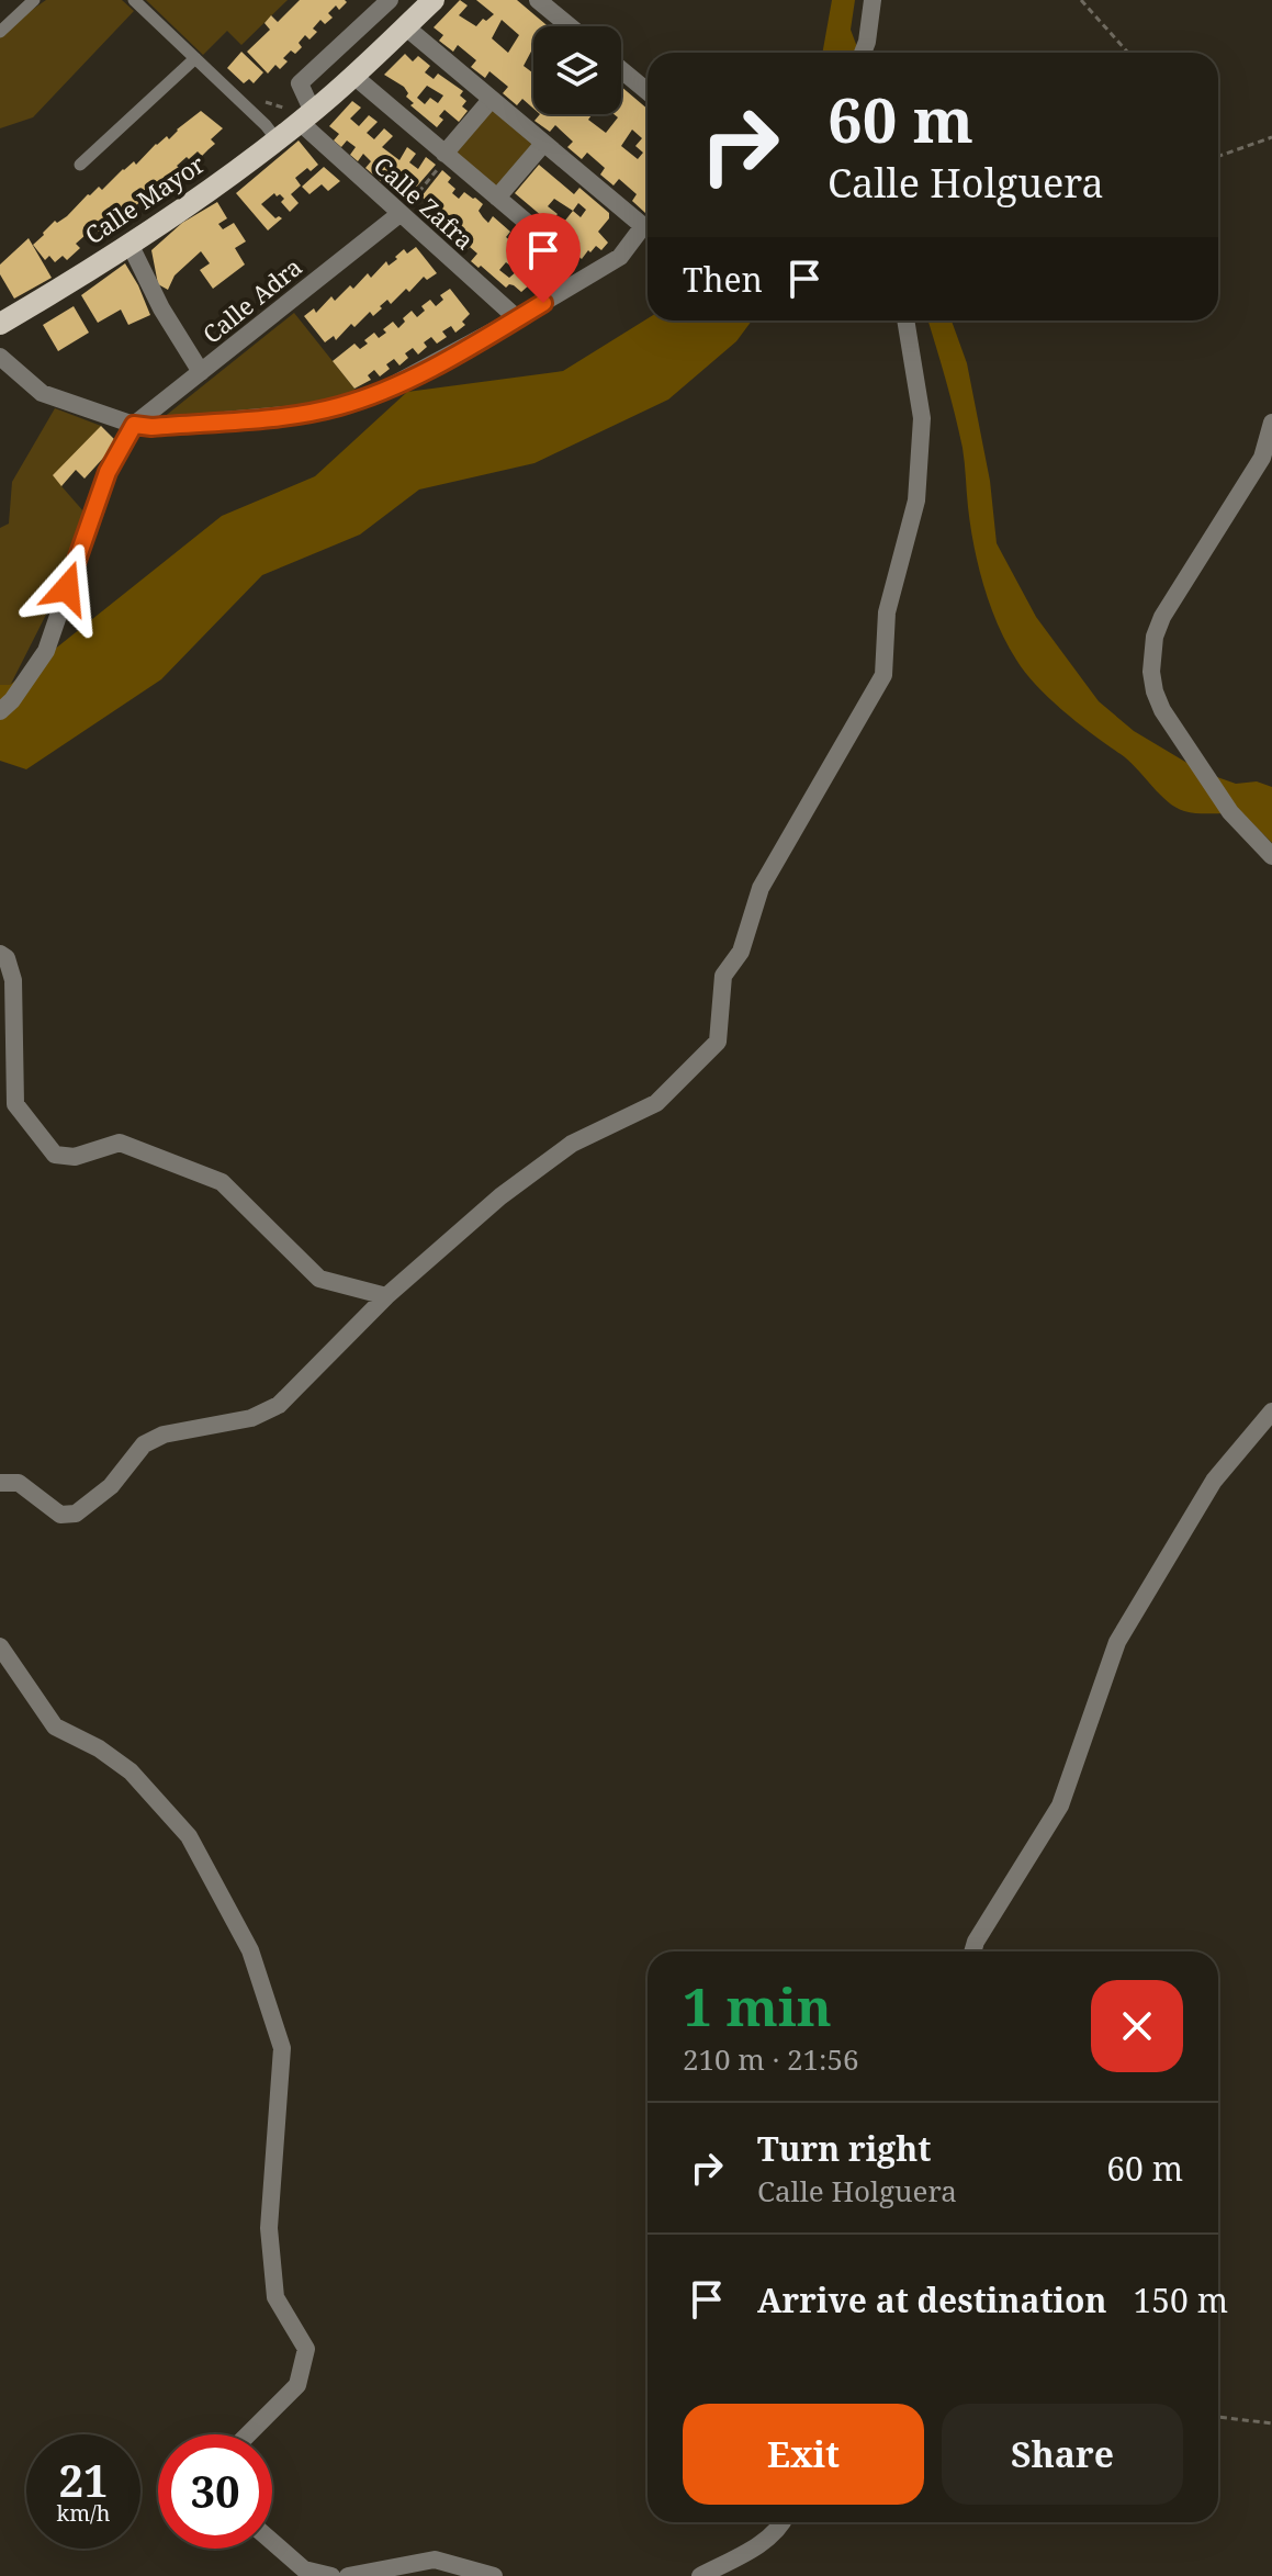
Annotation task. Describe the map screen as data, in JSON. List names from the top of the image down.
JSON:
{
  "streets": {
    "main road": ["Calle Mayor"],
    "street": ["Calle Zafra", "Calle Adra"]
  },
  "crossings": [
    ["Calle Mayor", "Calle Zafra"],
    ["Calle Zafra", "Calle Adra"]
  ],
  "page": {
    "turn": ["60 m", "Calle Holguera"],
    "then": "Then",
    "heading": ["1 min", "210 m · 21:56"],
    "list": [
      {
        "name": "Turn right",
        "note": "Calle Holguera",
        "value": "60 m"
      },
      {
        "name": "Arrive at destination",
        "value": "150 m"
      }
    ],
    "buttons": ["Exit", "Share"],
    "speed": "21 km/h",
    "limit": "30"
  }
}
